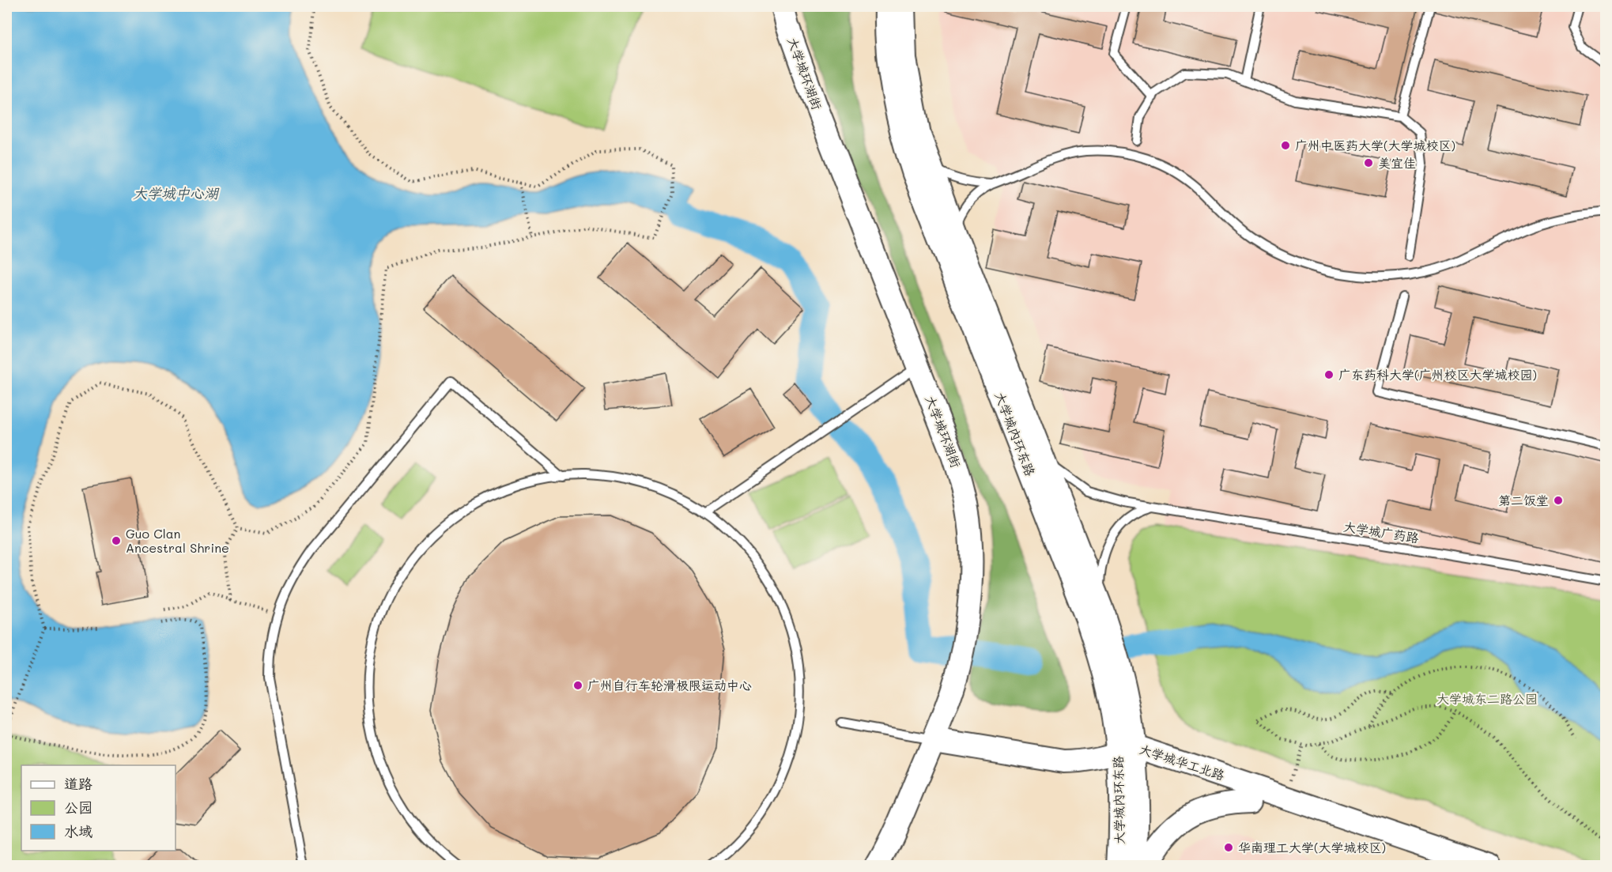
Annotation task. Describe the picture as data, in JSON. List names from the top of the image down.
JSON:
{
  "streets": {
    "main road": ["大学城环湖街", "大学城内环东路", "大学城华工北路"],
    "lane": ["大学城广药路"]
  },
  "crossings": [
    ["大学城内环东路", "大学城广药路"],
    ["大学城内环东路", "大学城华工北路"]
  ],
  "water": ["大学城中心湖"],
  "parks": ["大学城东二路公园"],
  "places": [
    "广州中医药大学(大学城校区)",
    "美宜佳",
    "广东药科大学(广州校区大学城校园)",
    "第二饭堂",
    "Guo Clan Ancestral Shrine",
    "广州自行车轮滑极限运动中心",
    "华南理工大学(大学城校区)"
  ],
  "legend": ["道路", "公园", "水域"]
}
